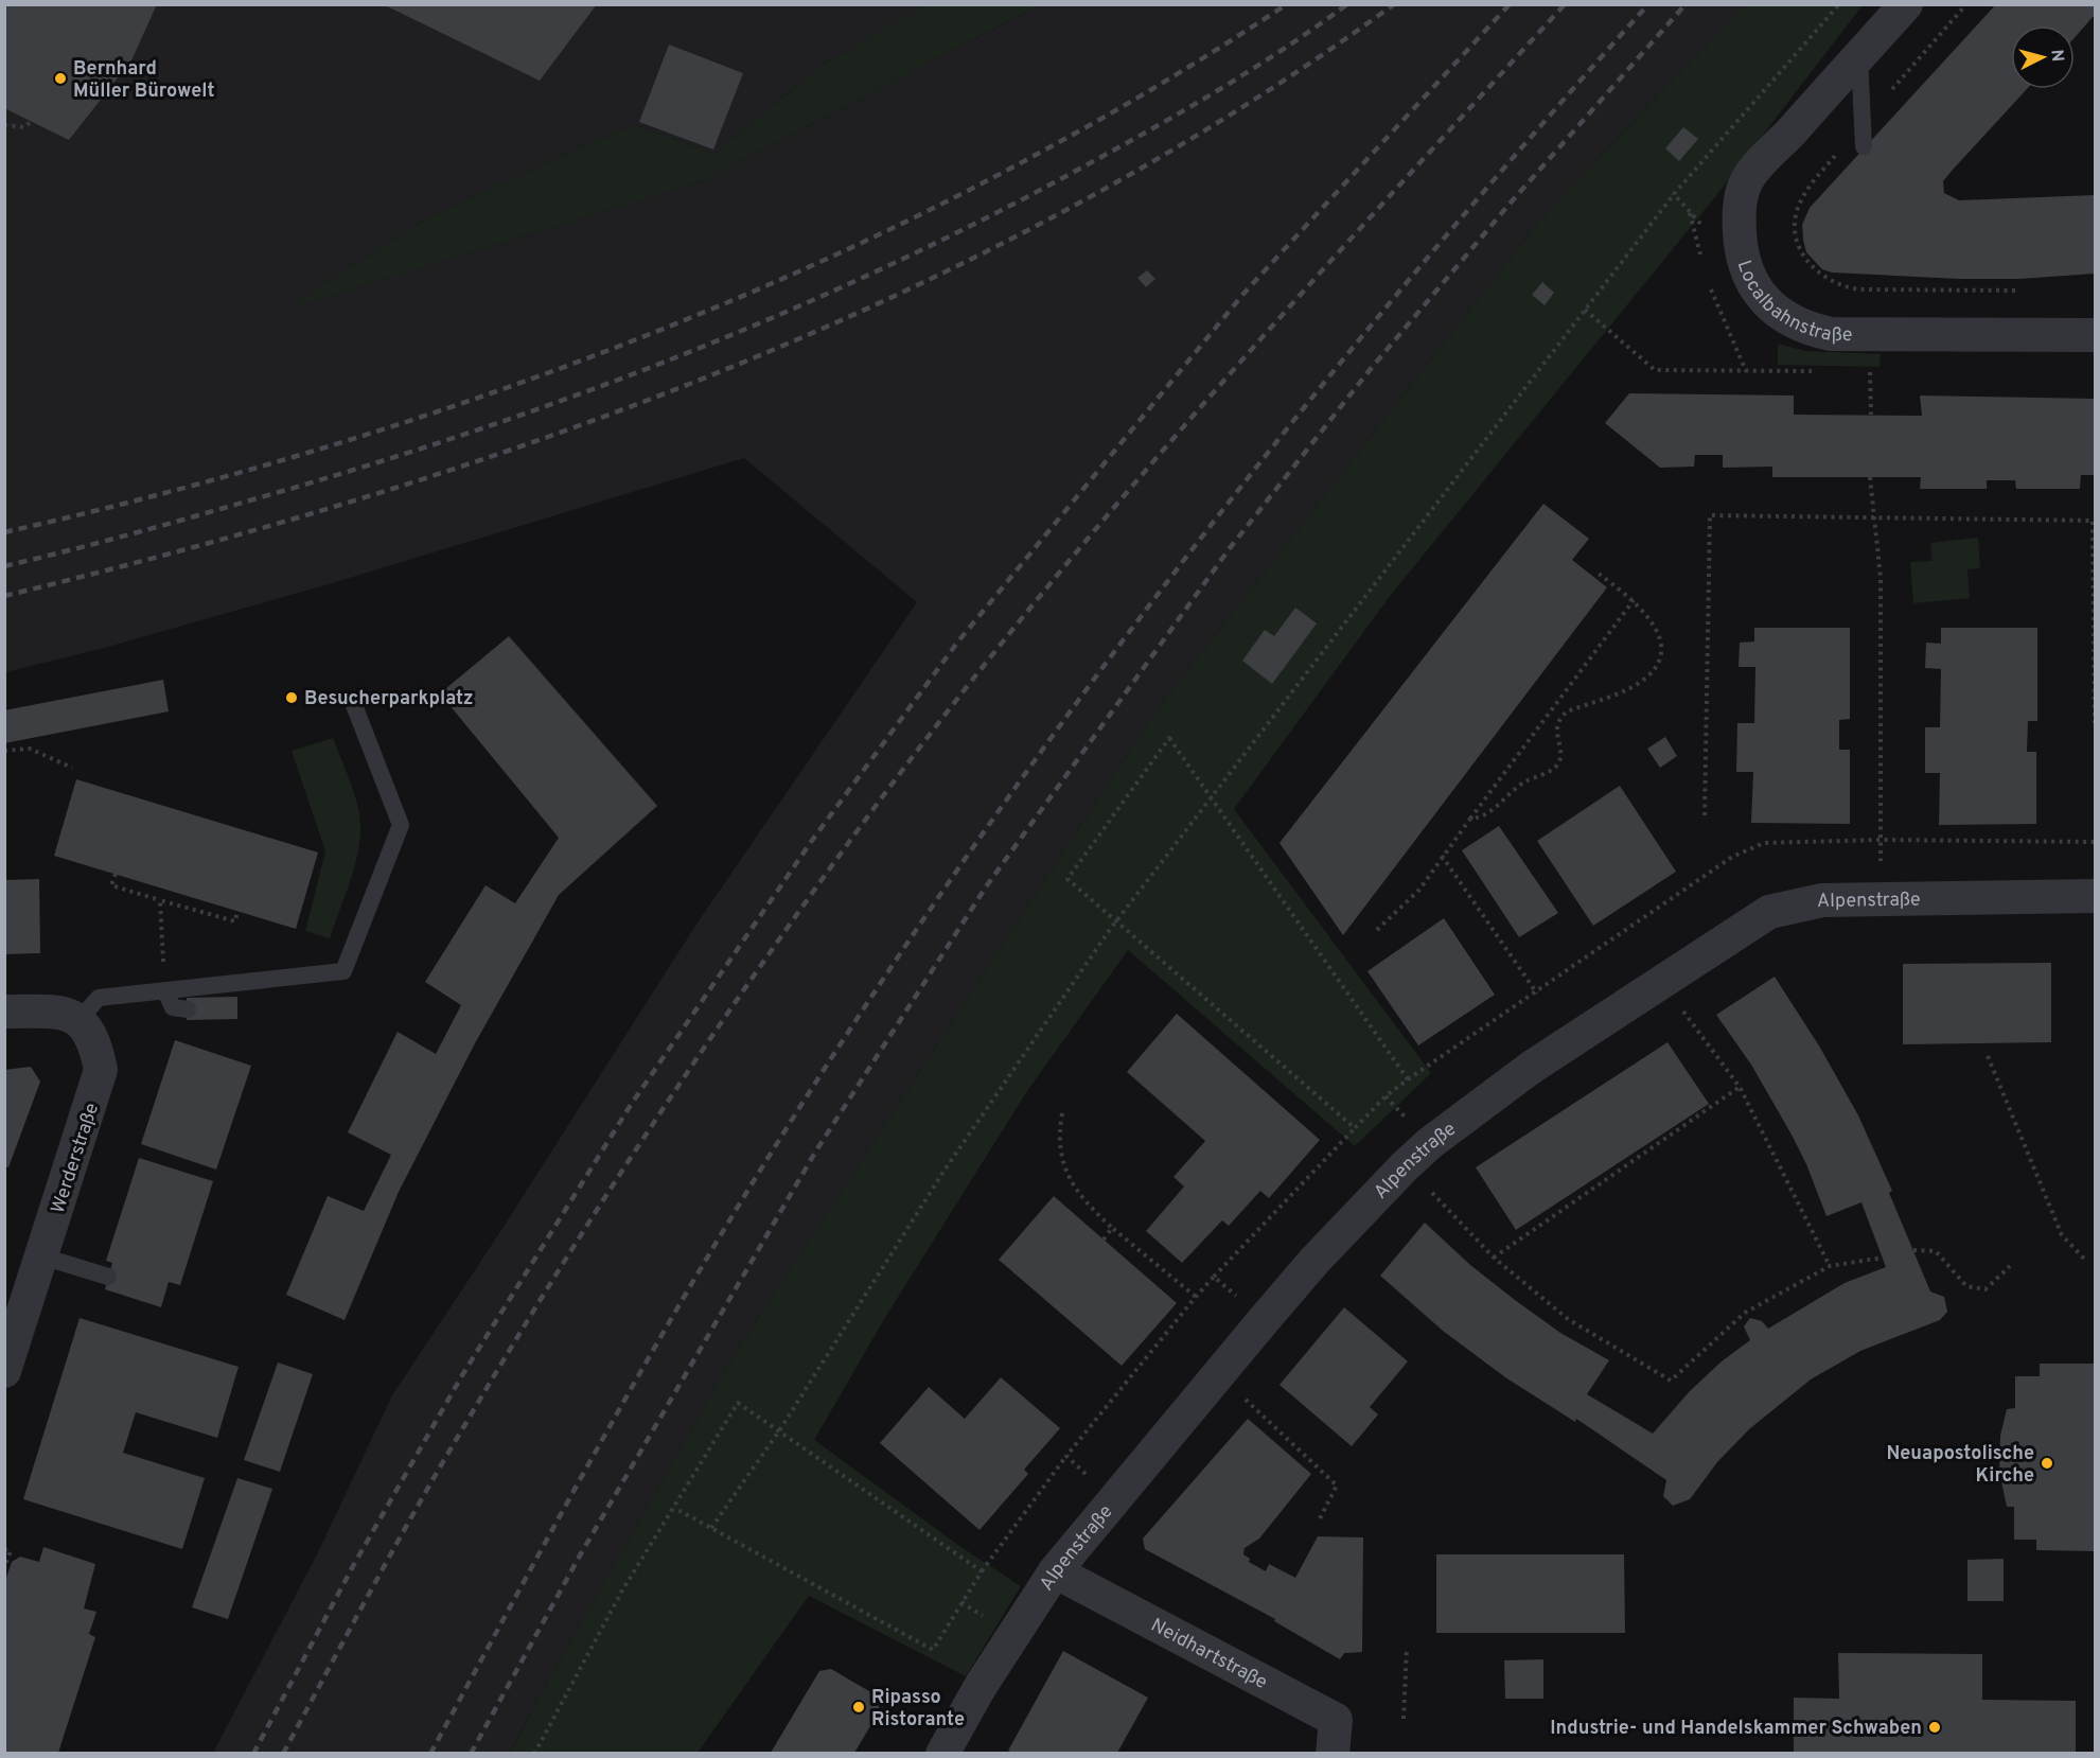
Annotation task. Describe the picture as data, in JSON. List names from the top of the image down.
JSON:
{
  "streets": {
    "street": [
      "Localbahnstraße",
      "Alpenstraße",
      "Werderstraße",
      "Neidhartstraße"
    ]
  },
  "crossings": [
    ["Alpenstraße", "Neidhartstraße"]
  ],
  "places": [
    "Bernhard Müller Bürowelt",
    "Besucherparkplatz",
    "Neuapostolische Kirche",
    "Ripasso Ristorante",
    "Industrie- und Handelskammer Schwaben"
  ],
  "north": "right"
}
